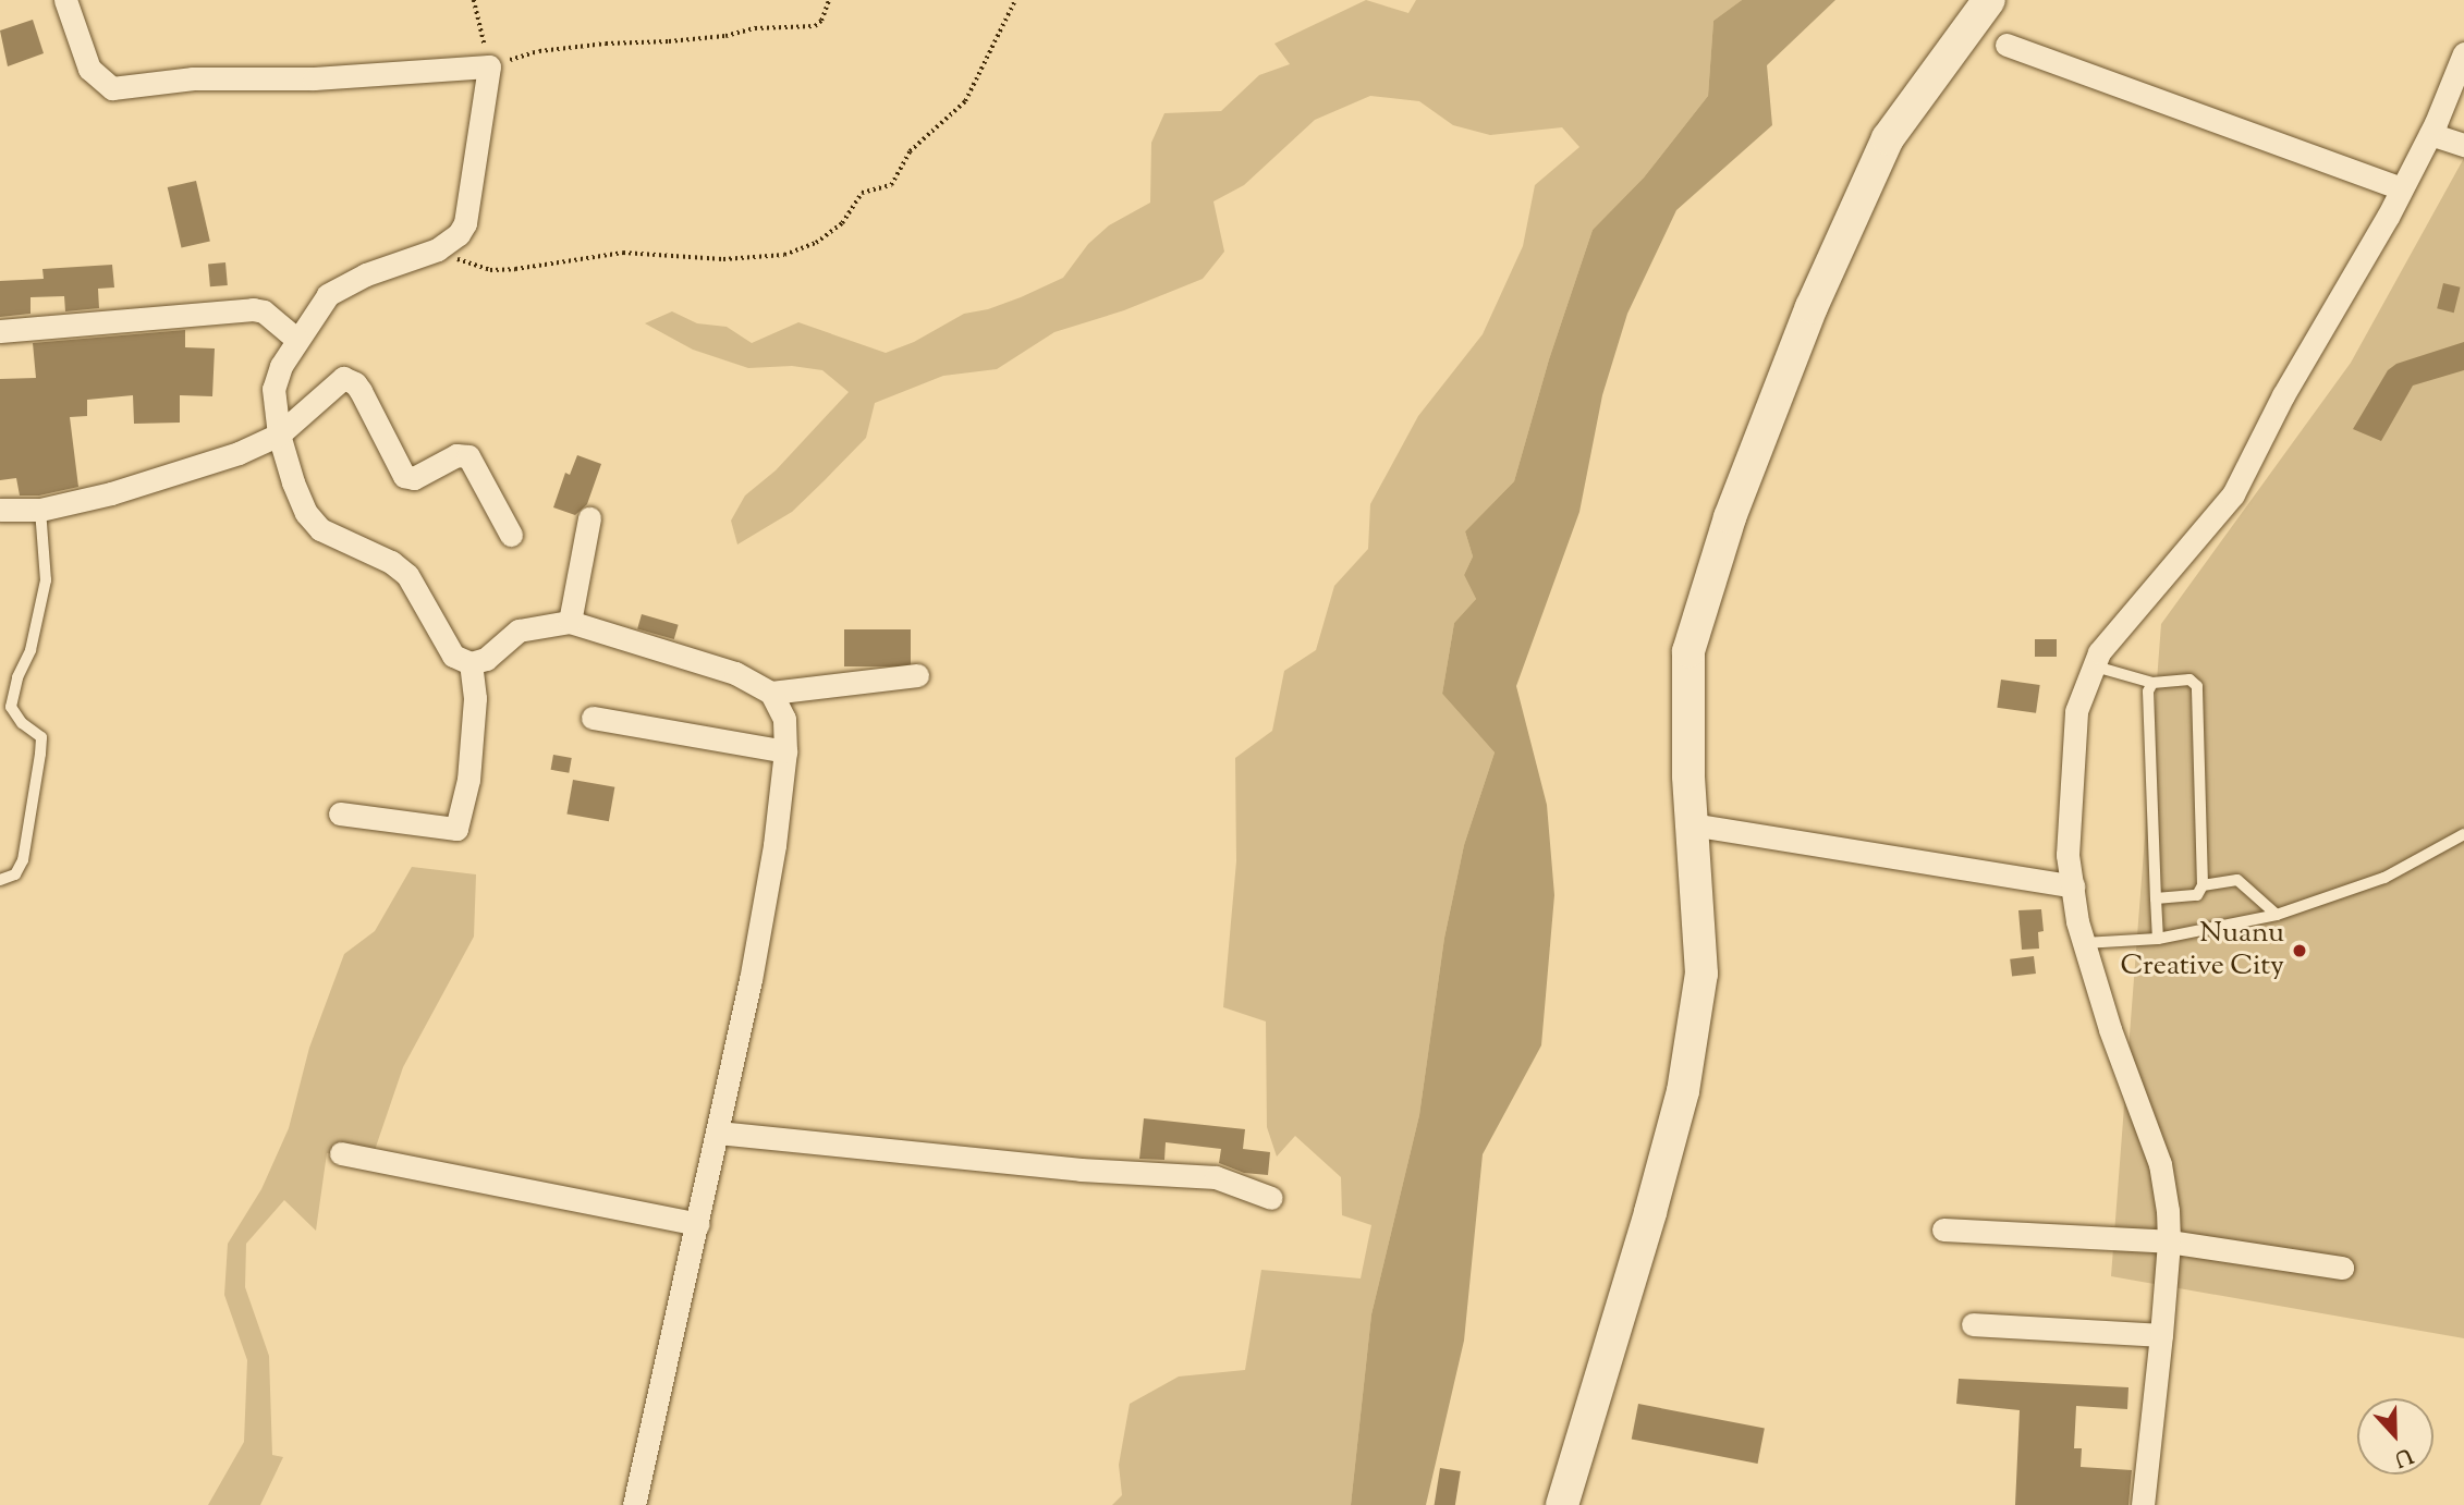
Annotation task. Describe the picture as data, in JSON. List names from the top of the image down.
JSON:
{
  "places": ["Nuanu Creative City"],
  "north": "bottom"
}
